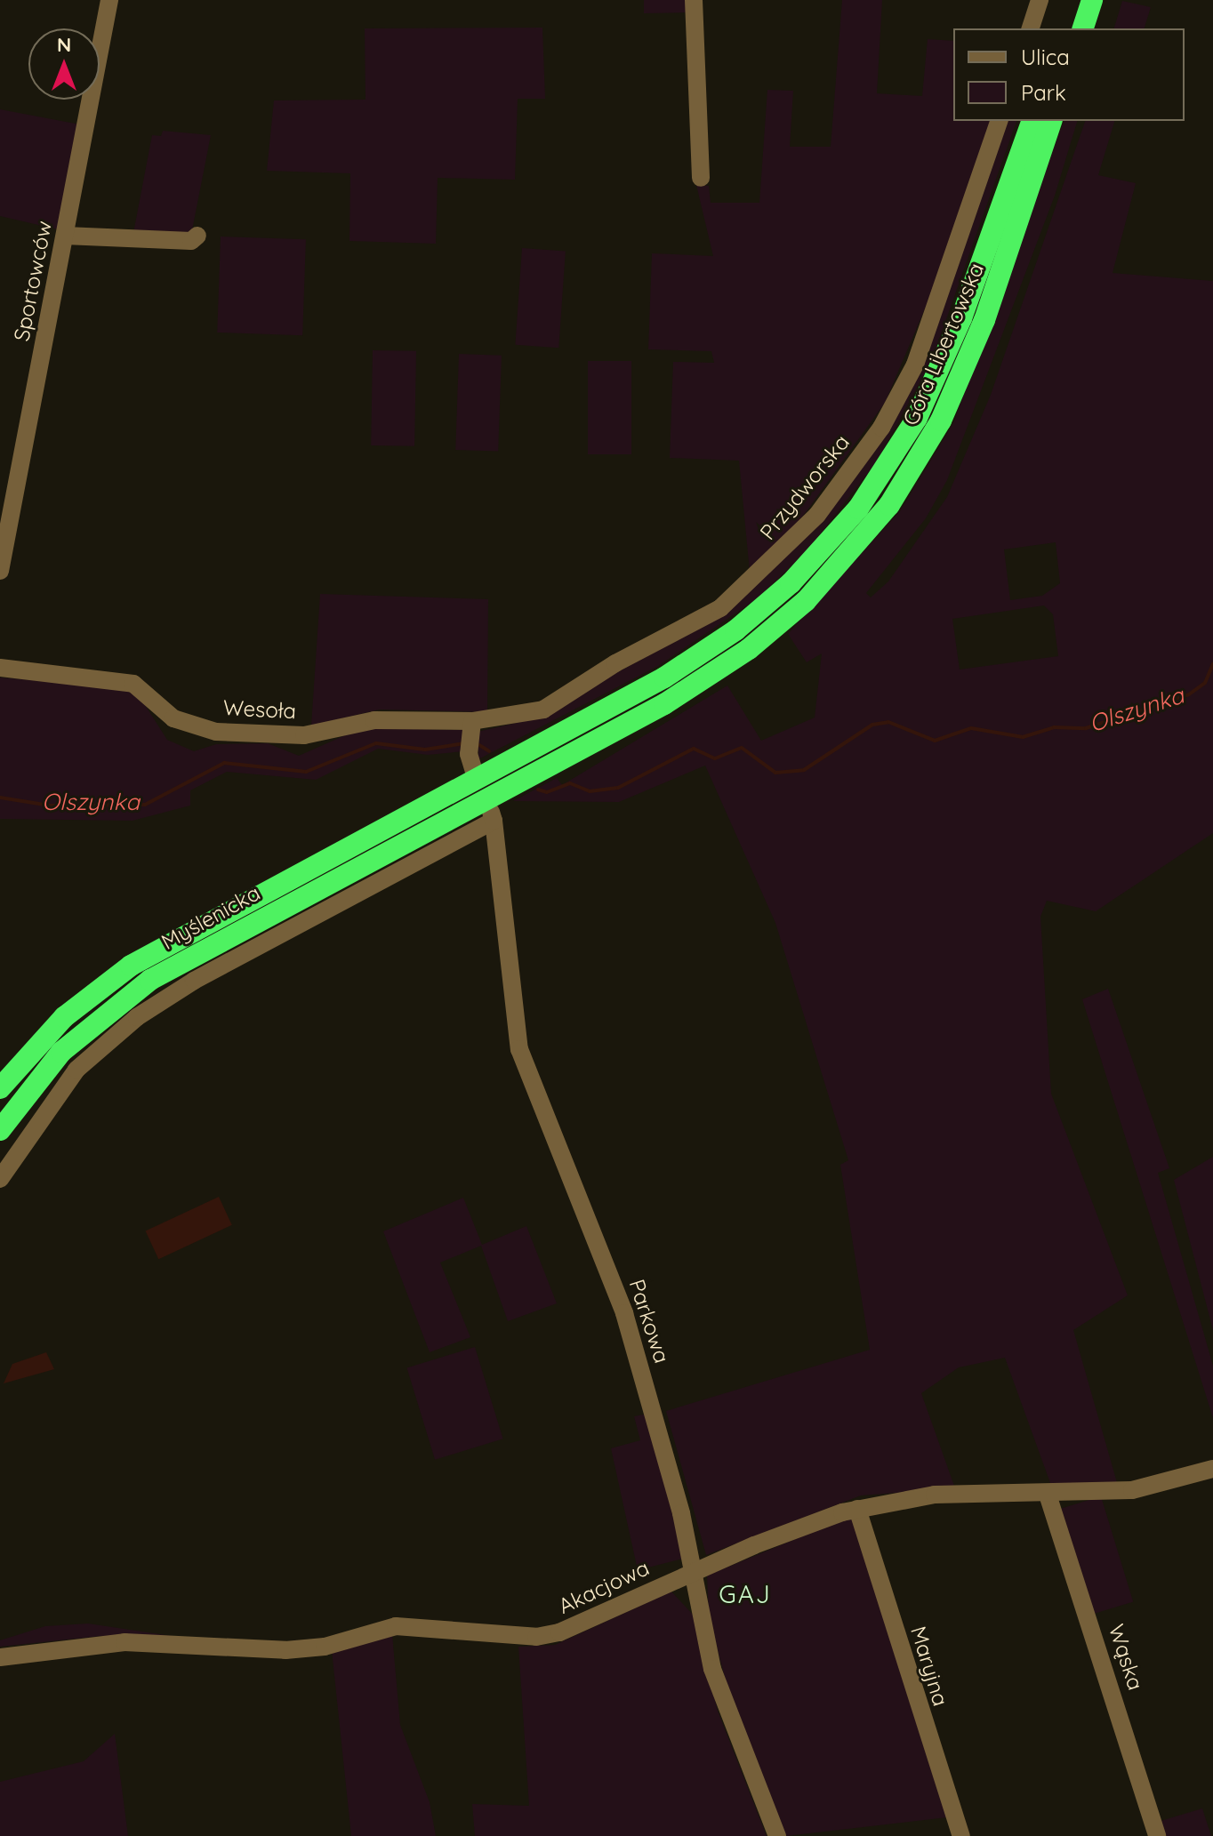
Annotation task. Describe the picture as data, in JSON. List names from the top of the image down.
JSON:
{
  "streets": {
    "highway": ["Góra Libertowska", "Myślenicka"],
    "street": [
      "Sportowców",
      "Przydworska",
      "Wesoła",
      "Parkowa",
      "Akacjowa",
      "Wąska",
      "Maryjna"
    ]
  },
  "crossings": [
    ["Góra Libertowska", "Myślenicka"],
    ["Góra Libertowska", "Parkowa"],
    ["Przydworska", "Wesoła"],
    ["Myślenicka", "Parkowa"],
    ["Parkowa", "Akacjowa"],
    ["Akacjowa", "Wąska"],
    ["Akacjowa", "Maryjna"]
  ],
  "districts": ["GAJ"],
  "water": ["Olszynka"],
  "legend": ["Ulica", "Park"],
  "north": "top"
}
